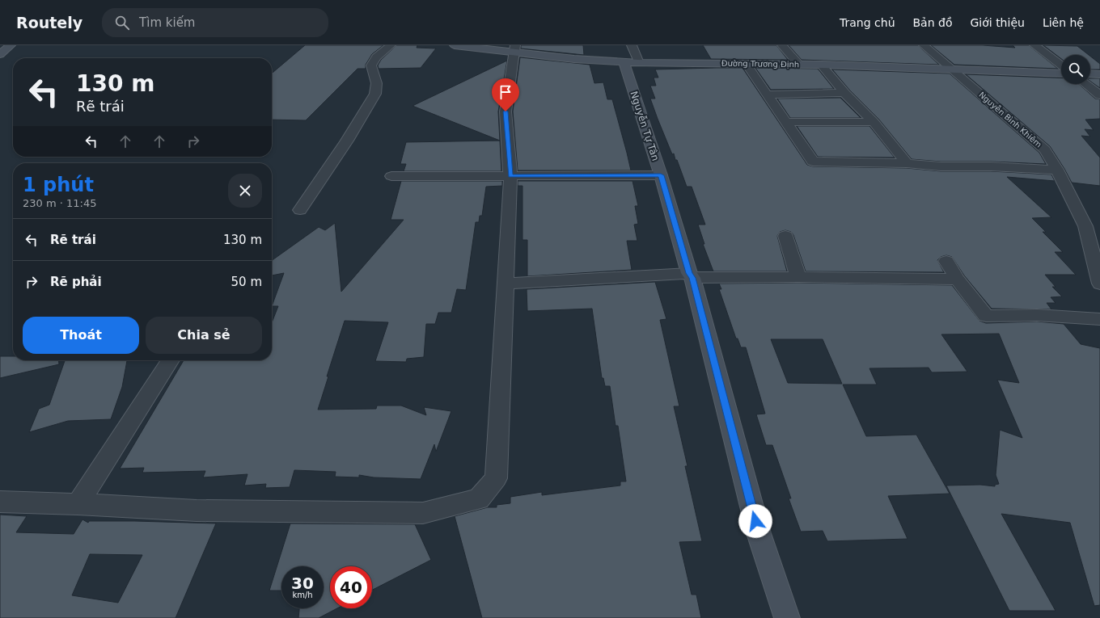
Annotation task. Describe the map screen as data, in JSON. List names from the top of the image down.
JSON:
{
  "streets": {
    "street": ["Đường Trương Định", "Nguyễn Bình Khiêm", "Nguyễn Tự Tân"]
  },
  "crossings": [
    ["Đường Trương Định", "Nguyễn Bình Khiêm"],
    ["Đường Trương Định", "Nguyễn Tự Tân"]
  ],
  "page": {
    "header": "Routely",
    "search": "Tìm kiếm",
    "nav": [
      "Trang chủ",
      "Bản đồ",
      "Giới thiệu",
      "Liên hệ"
    ],
    "turn": ["130 m", "Rẽ trái"],
    "heading": ["1 phút", "230 m · 11:45"],
    "list": [
      {
        "name": "Rẽ trái",
        "value": "130 m"
      },
      {
        "name": "Rẽ phải",
        "value": "50 m"
      }
    ],
    "buttons": ["Thoát", "Chia sẻ"],
    "speed": "30 km/h",
    "limit": "40"
  }
}
